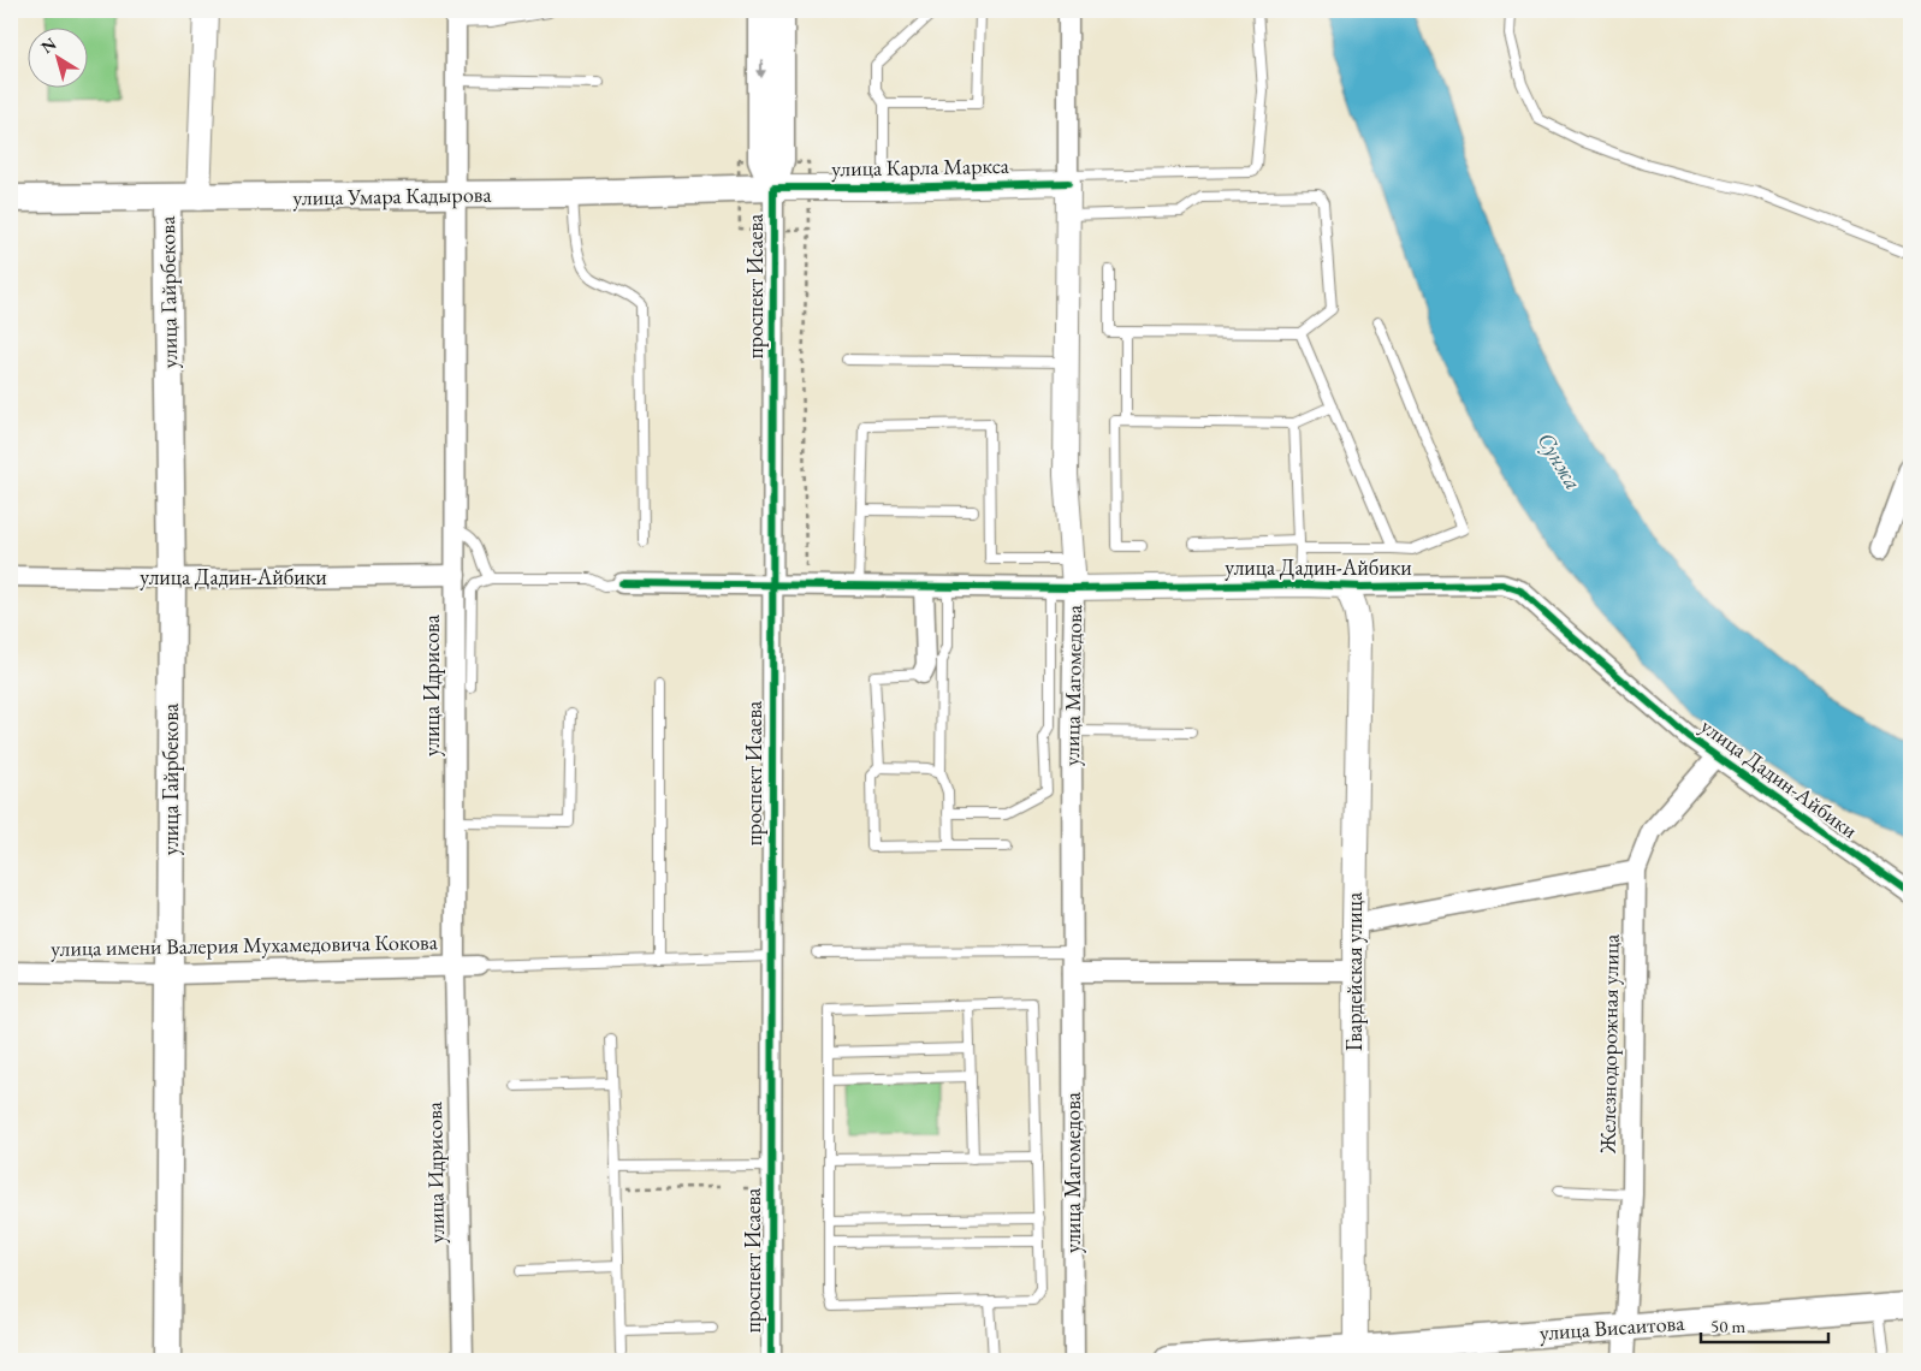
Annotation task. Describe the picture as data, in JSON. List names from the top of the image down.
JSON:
{
  "streets": {
    "main road": ["улица Умара Кадырова", "улица Гайрбекова", "улица Висаитова"],
    "street": [
      "улица Карла Маркса",
      "проспект Исаева",
      "улица Дадин-Айбики",
      "улица Идрисова",
      "улица Магомедова",
      "улица имени Валерия Мухамедовича Кокова",
      "Гвардейская улица",
      "Железнодорожная улица"
    ]
  },
  "crossings": [
    ["улица Карла Маркса", "улица Умара Кадырова"],
    ["улица Карла Маркса", "проспект Исаева"],
    ["улица Карла Маркса", "улица Магомедова"],
    ["улица Умара Кадырова", "проспект Исаева"],
    ["улица Умара Кадырова", "улица Гайрбекова"],
    ["улица Умара Кадырова", "улица Идрисова"],
    ["проспект Исаева", "улица Дадин-Айбики"],
    ["улица Гайрбекова", "улица Дадин-Айбики"],
    ["улица Гайрбекова", "улица имени Валерия Мухамедовича Кокова"],
    ["улица Дадин-Айбики", "улица Идрисова"],
    ["улица Дадин-Айбики", "улица Магомедова"],
    ["улица Дадин-Айбики", "Гвардейская улица"],
    ["улица Дадин-Айбики", "Железнодорожная улица"],
    ["улица Идрисова", "улица имени Валерия Мухамедовича Кокова"],
    ["Гвардейская улица", "улица Висаитова"],
    ["Железнодорожная улица", "улица Висаитова"]
  ],
  "water": ["Сунжа"],
  "scale_bar": "50 m",
  "north": "top left"
}
